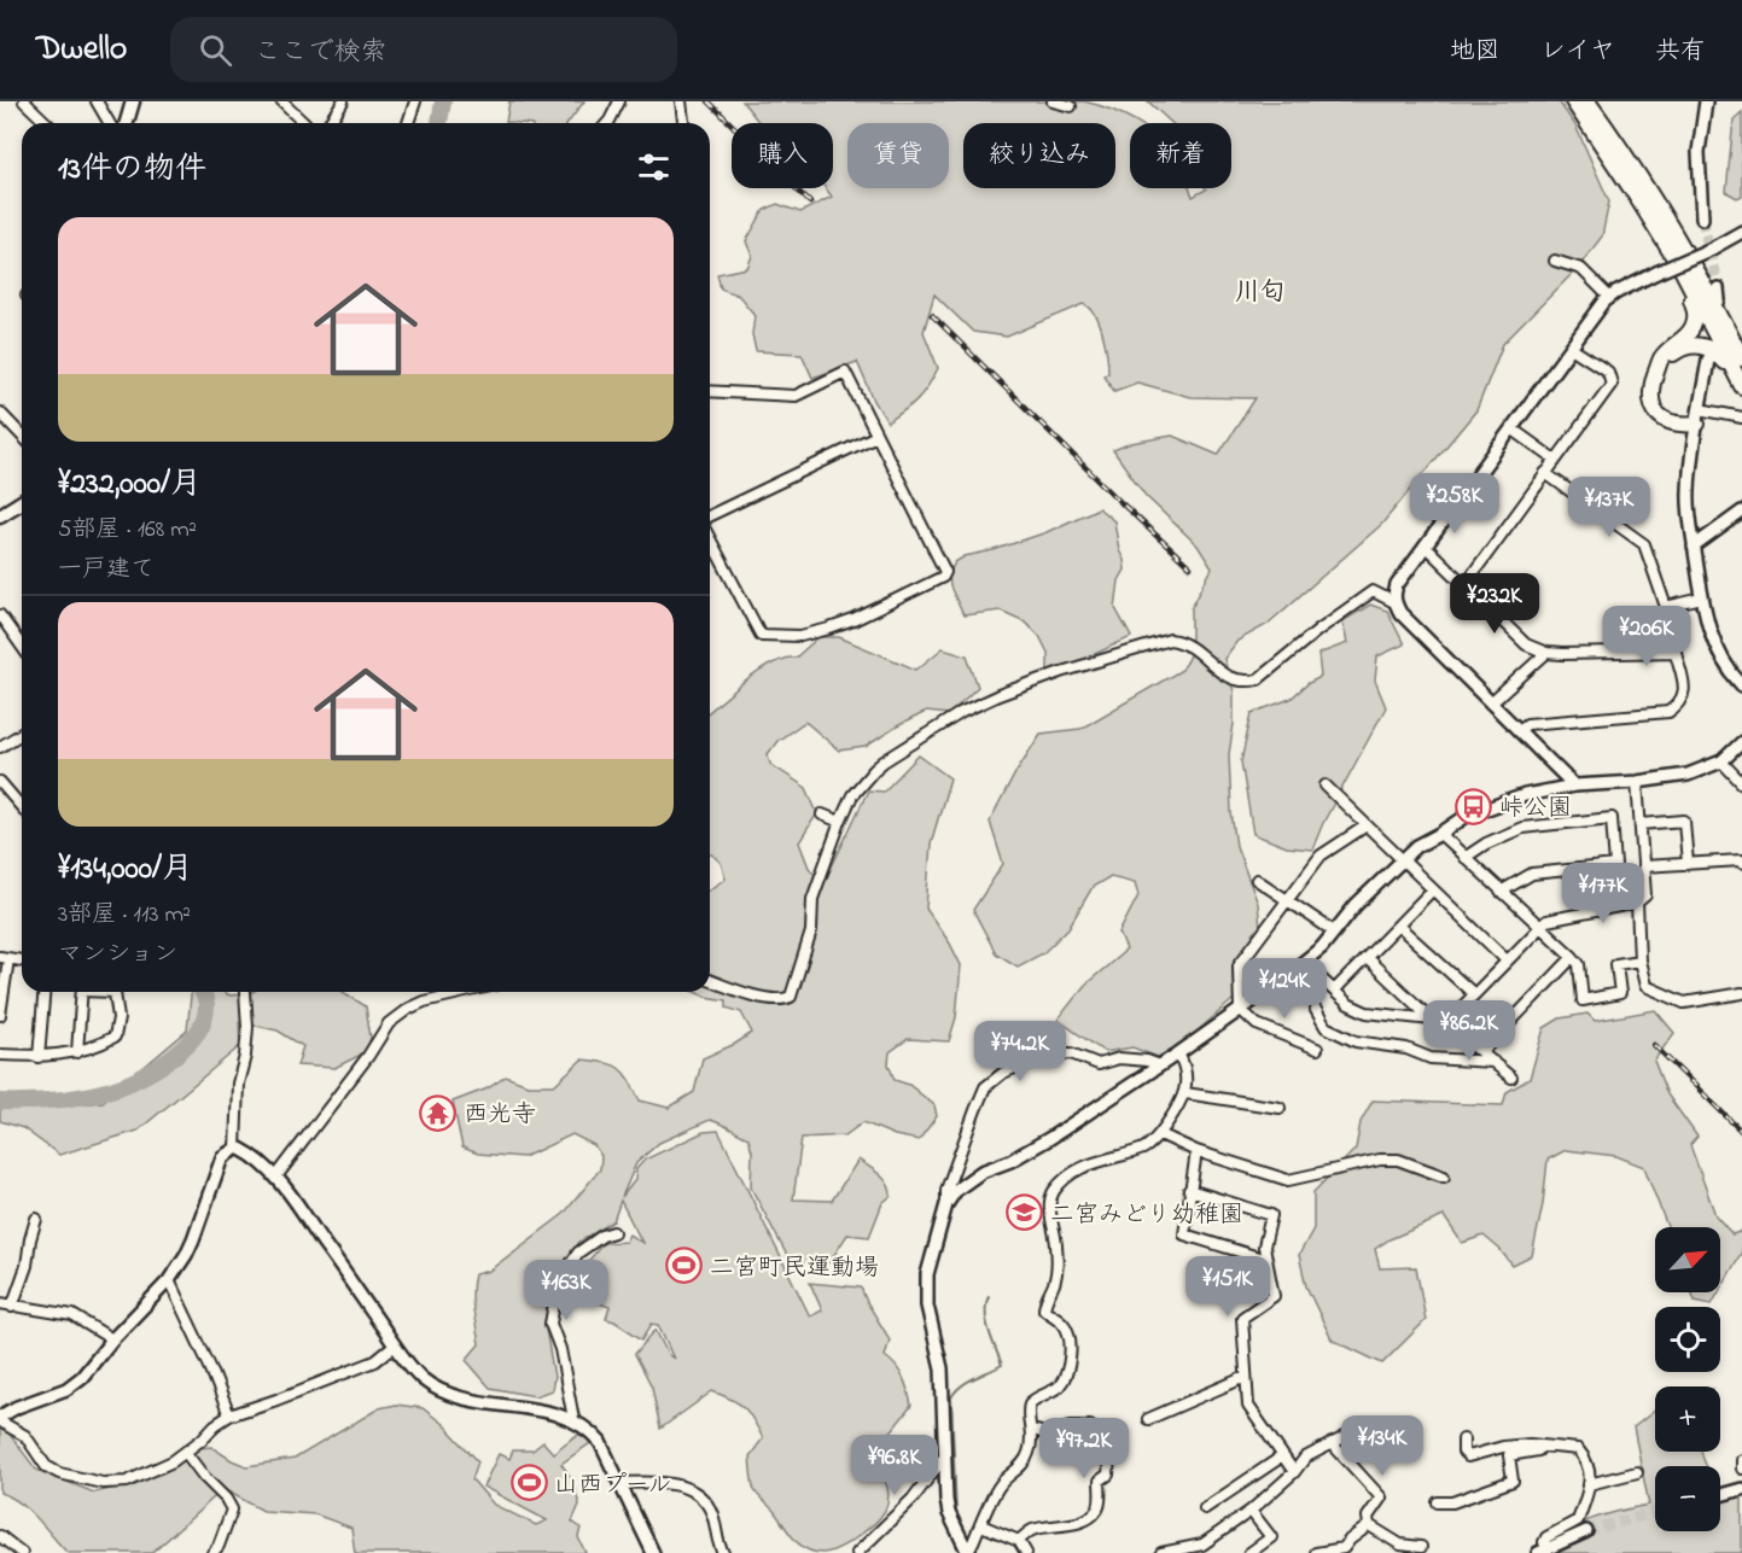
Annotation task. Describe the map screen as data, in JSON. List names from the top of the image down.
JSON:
{
  "districts": ["川匂"],
  "places": {
    "bus stop": ["峠公園"],
    "temple": ["西光寺"],
    "school or university": ["二宮みどり幼稚園"],
    "sports": ["二宮町民運動場", "山西プール"]
  },
  "north": "top right",
  "page": {
    "header": "Dwello",
    "search": "ここで検索",
    "nav": ["地図", "レイヤ", "共有"],
    "chip": [
      "購入",
      "賃貸",
      "絞り込み",
      "新着"
    ],
    "heading": "13件の物件",
    "list": [
      {
        "name": "¥232,000/月",
        "note": "5部屋 · 168 m² · 一戸建て"
      },
      {
        "name": "¥134,000/月",
        "note": "3部屋 · 113 m² · マンション"
      }
    ],
    "price": [
      "¥258K",
      "¥137K",
      "¥232K",
      "¥206K",
      "¥177K",
      "¥124K",
      "¥86.2K",
      "¥74.2K",
      "¥151K",
      "¥163K",
      "¥134K",
      "¥97.2K",
      "¥96.8K"
    ],
    "map_buttons": ["+", "−"]
  }
}
